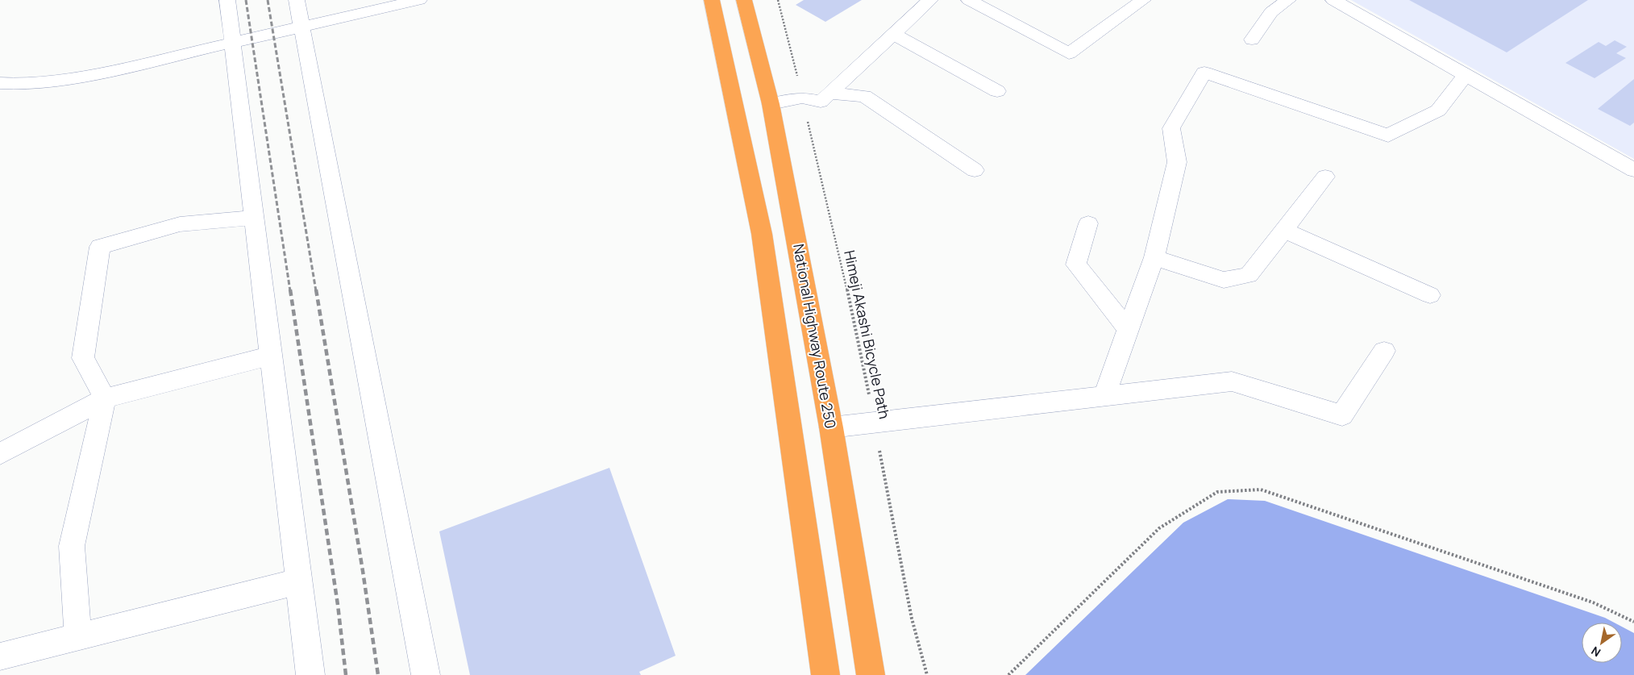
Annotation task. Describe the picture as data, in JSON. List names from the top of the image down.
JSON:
{
  "streets": {
    "highway": ["National Highway Route 250"],
    "path": ["Himeji Akashi Bicycle Path"]
  },
  "north": "bottom left"
}
